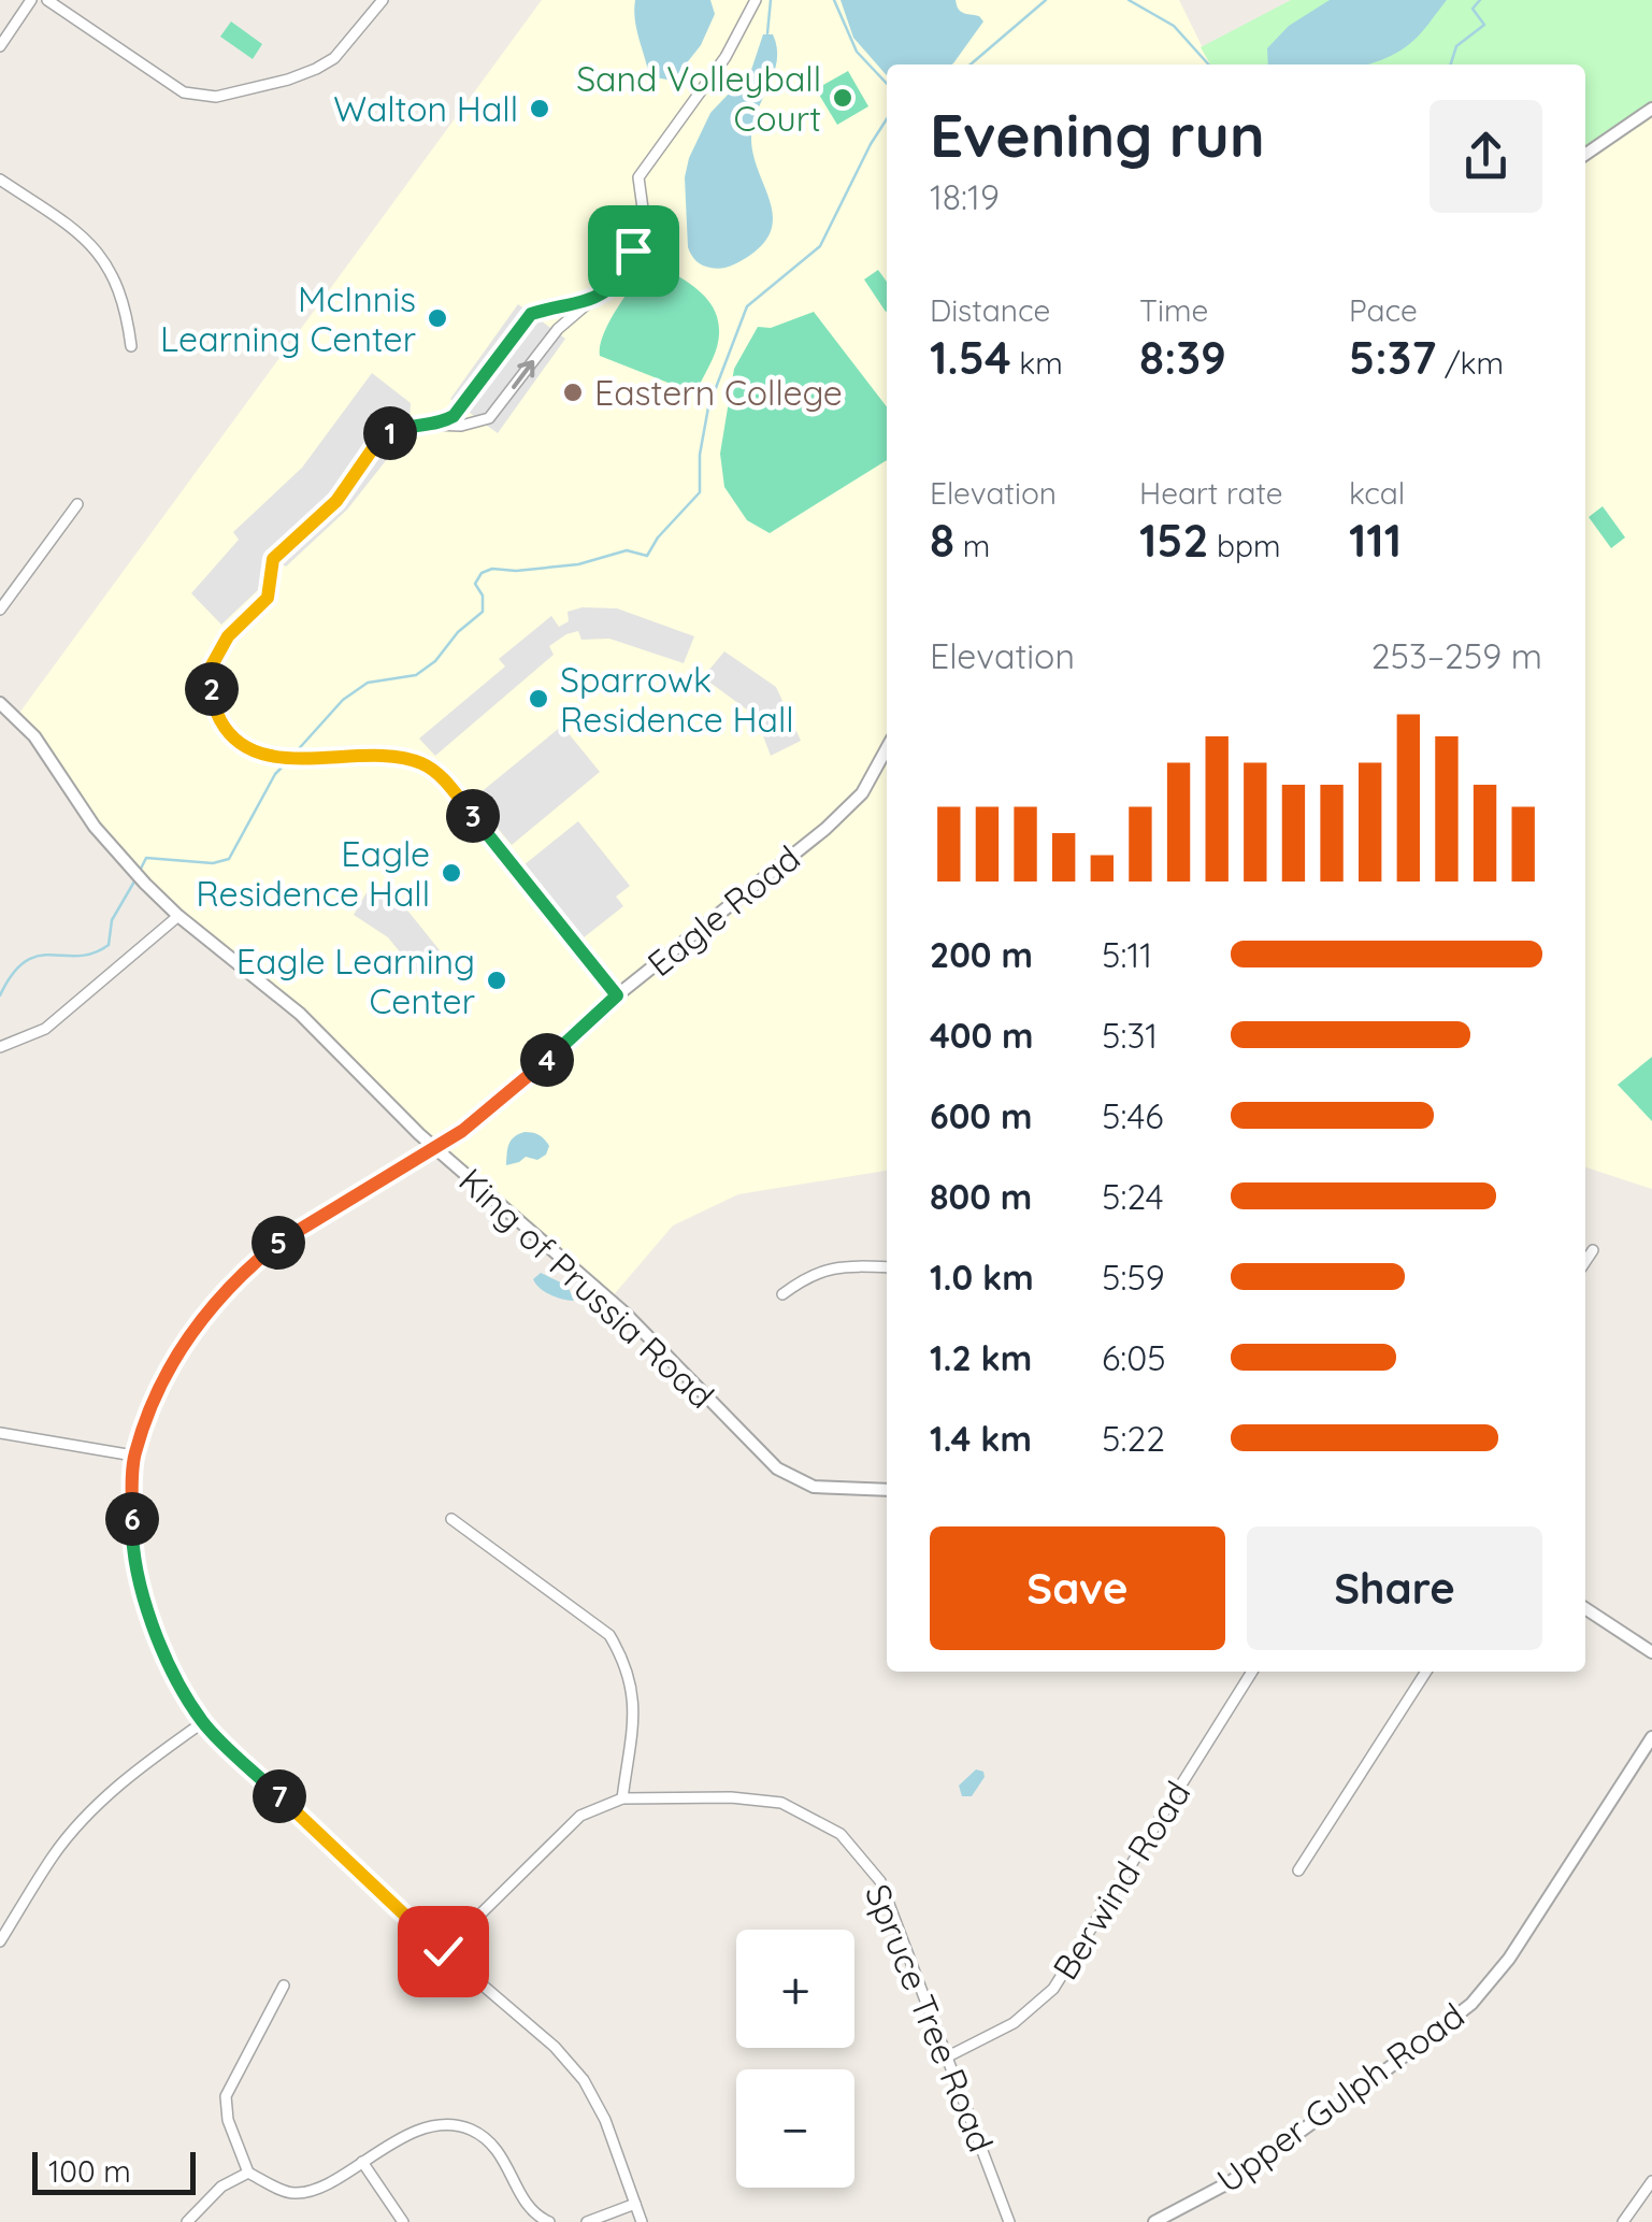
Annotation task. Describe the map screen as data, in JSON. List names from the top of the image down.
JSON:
{
  "streets": {
    "street": [
      "Eagle Road",
      "King of Prussia Road",
      "Berwind Road",
      "Spruce Tree Road",
      "Upper Gulph Road"
    ]
  },
  "crossings": [
    ["Eagle Road", "King of Prussia Road"],
    ["Berwind Road", "Spruce Tree Road"]
  ],
  "places": [
    "Sand Volleyball Court",
    "Walton Hall",
    "McInnis Learning Center",
    "Eastern College",
    "Sparrowk Residence Hall",
    "Eagle Residence Hall",
    "Eagle Learning Center"
  ],
  "scale_bar": "100 m",
  "page": {
    "heading": ["Evening run", "18:19"],
    "stats": [
      ["Distance", "1.54 km"],
      ["Time", "8:39"],
      ["Pace", "5:37 /km"],
      ["Elevation", "8 m"],
      ["Heart rate", "152 bpm"],
      ["kcal", "111"]
    ],
    "pins": [
      "1",
      "2",
      "3",
      "4",
      "5",
      "6",
      "7"
    ],
    "chart": ["Elevation", "253–259 m"],
    "list": [
      {
        "name": "200 m",
        "note": "5:11"
      },
      {
        "name": "400 m",
        "note": "5:31"
      },
      {
        "name": "600 m",
        "note": "5:46"
      },
      {
        "name": "800 m",
        "note": "5:24"
      },
      {
        "name": "1.0 km",
        "note": "5:59"
      },
      {
        "name": "1.2 km",
        "note": "6:05"
      },
      {
        "name": "1.4 km",
        "note": "5:22"
      }
    ],
    "buttons": ["Save", "Share"],
    "map_buttons": ["+", "−"],
    "scale": "100 m"
  }
}
